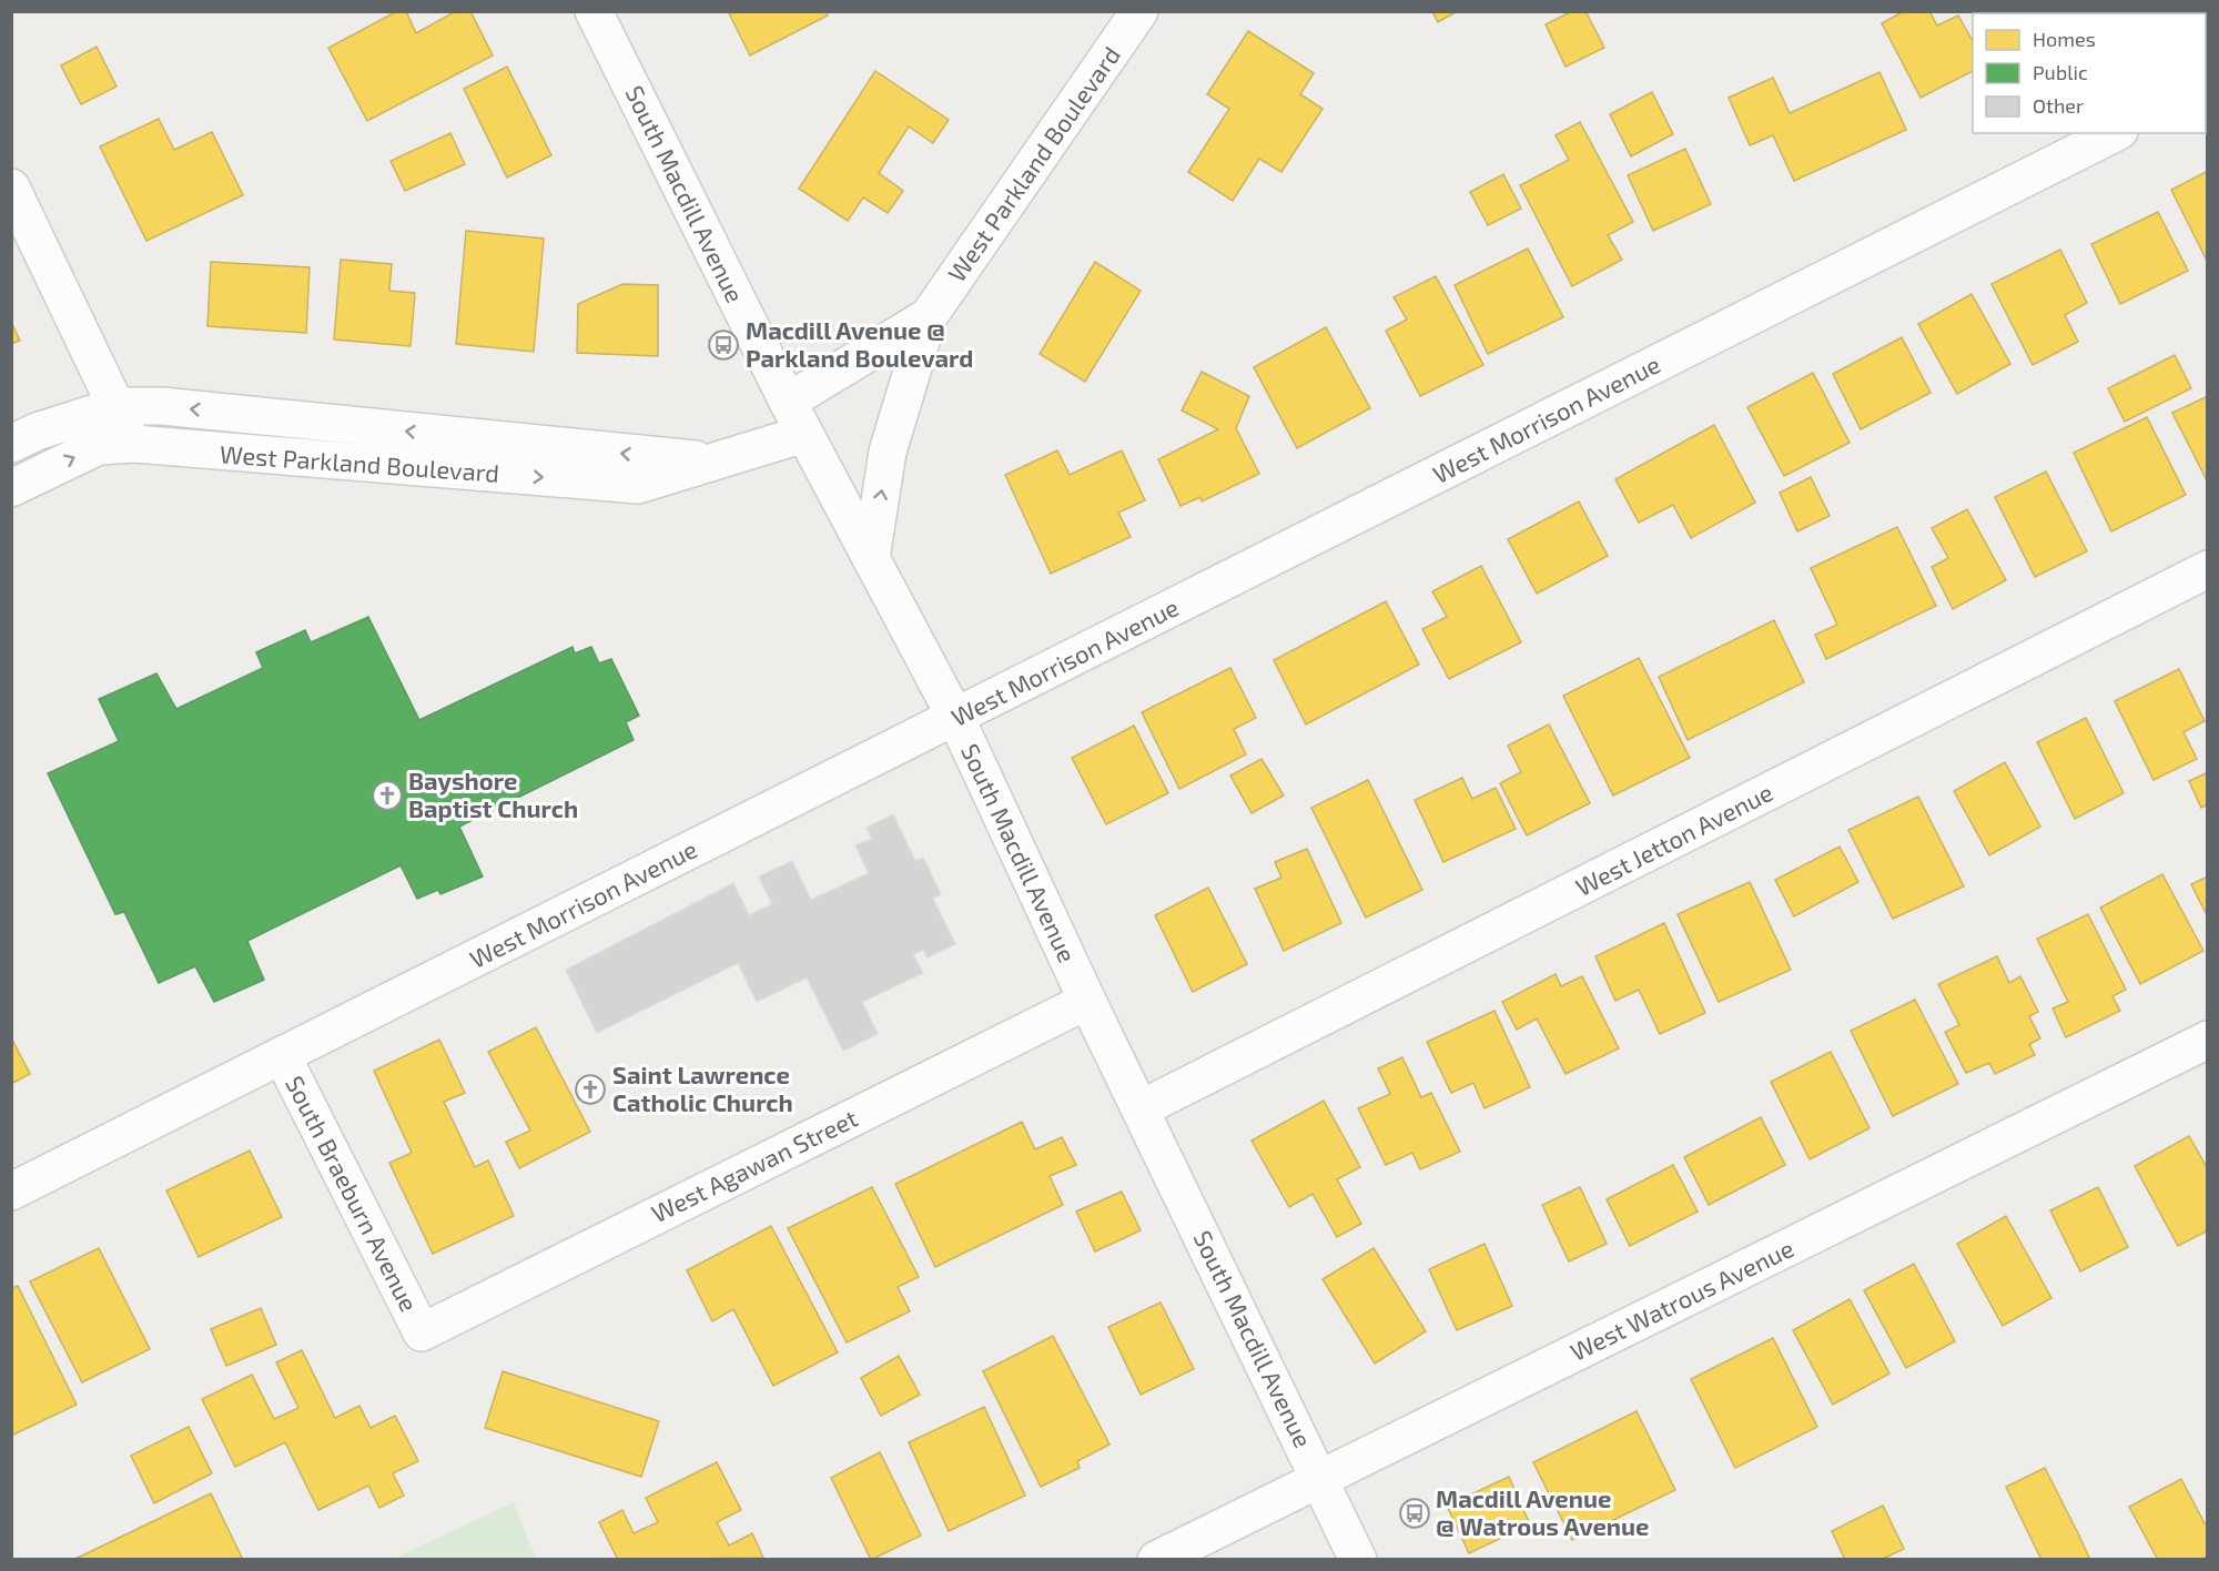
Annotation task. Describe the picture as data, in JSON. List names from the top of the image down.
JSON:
{
  "streets": {
    "street": [
      "West Parkland Boulevard",
      "South Macdill Avenue",
      "West Morrison Avenue",
      "West Jetton Avenue",
      "West Agawan Street",
      "South Braeburn Avenue",
      "West Watrous Avenue"
    ]
  },
  "crossings": [
    ["West Parkland Boulevard", "South Macdill Avenue"],
    ["South Macdill Avenue", "West Morrison Avenue"],
    ["South Macdill Avenue", "West Jetton Avenue"],
    ["South Macdill Avenue", "West Agawan Street"],
    ["South Macdill Avenue", "West Watrous Avenue"],
    ["West Morrison Avenue", "South Braeburn Avenue"],
    ["West Agawan Street", "South Braeburn Avenue"]
  ],
  "places": {
    "bus stop": ["Macdill Avenue @ Parkland Boulevard", "Macdill Avenue @ Watrous Avenue"],
    "church": ["Bayshore Baptist Church", "Saint Lawrence Catholic Church"]
  },
  "legend": ["Homes", "Public", "Other"]
}
